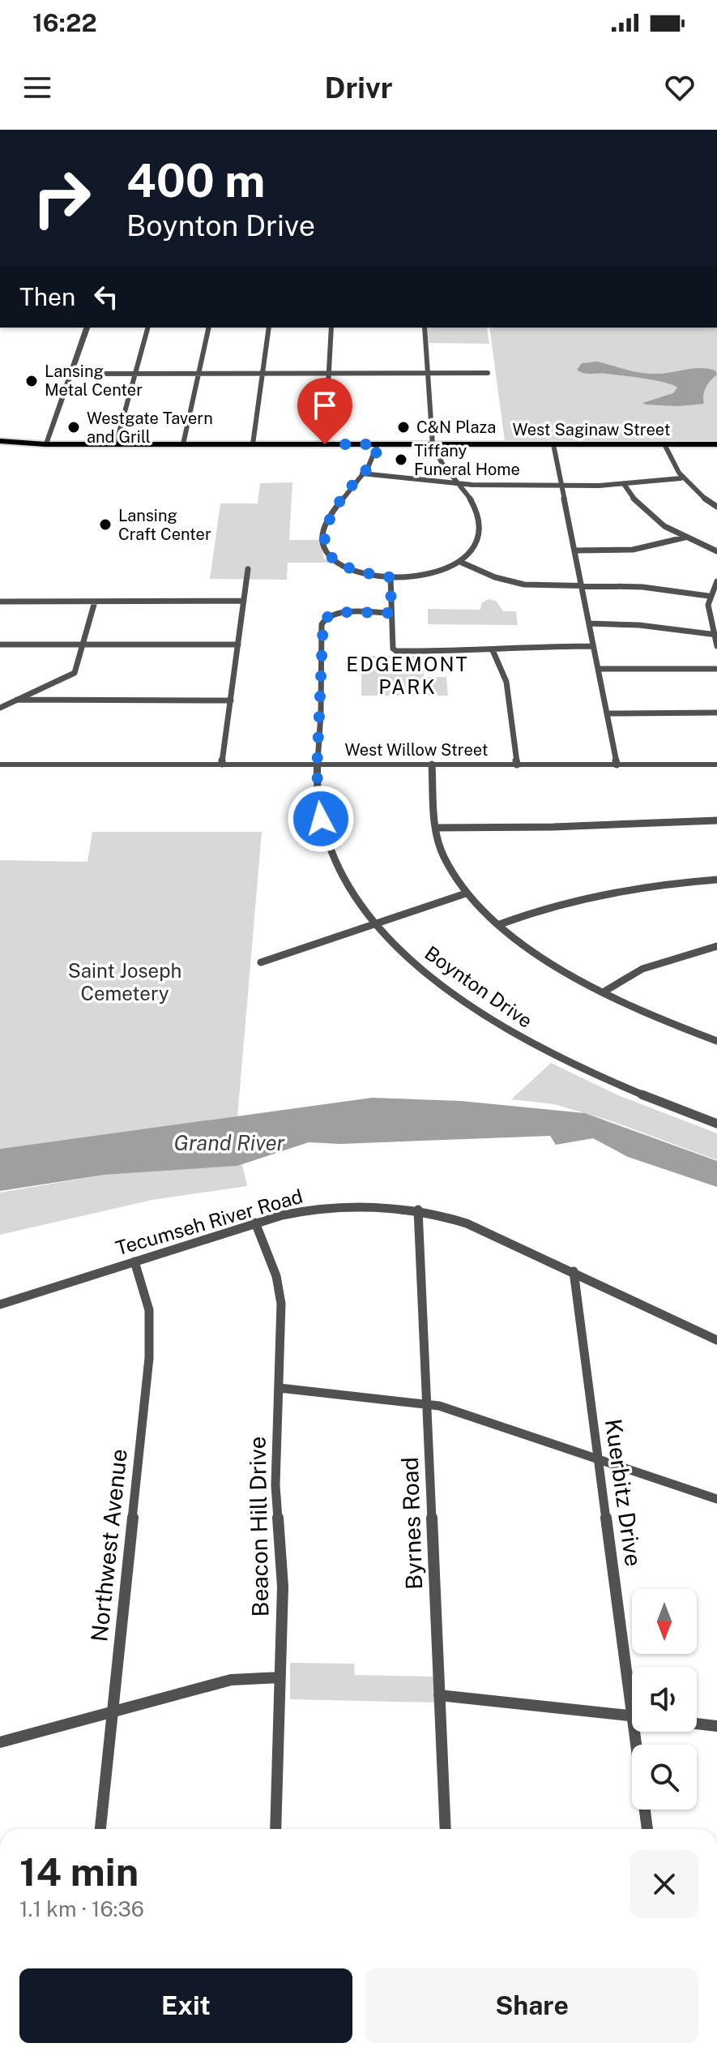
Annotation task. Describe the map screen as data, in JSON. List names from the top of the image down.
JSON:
{
  "streets": {
    "main road": ["West Saginaw Street"],
    "street": [
      "West Willow Street",
      "Boynton Drive",
      "Tecumseh River Road",
      "Kuerbitz Drive",
      "Byrnes Road",
      "Beacon Hill Drive",
      "Northwest Avenue"
    ]
  },
  "crossings": [
    ["West Willow Street", "Boynton Drive"],
    ["Tecumseh River Road", "Kuerbitz Drive"],
    ["Tecumseh River Road", "Byrnes Road"],
    ["Tecumseh River Road", "Beacon Hill Drive"],
    ["Tecumseh River Road", "Northwest Avenue"]
  ],
  "districts": ["EDGEMONT PARK"],
  "water": ["Grand River"],
  "parks": ["Saint Joseph Cemetery"],
  "places": [
    "Lansing Metal Center",
    "Westgate Tavern and Grill",
    "C&N Plaza",
    "Tiffany Funeral Home",
    "Lansing Craft Center"
  ],
  "north": "bottom",
  "page": {
    "status": "16:22",
    "header": "Drivr",
    "turn": ["400 m", "Boynton Drive"],
    "then": "Then",
    "heading": ["14 min", "1.1 km · 16:36"],
    "buttons": ["Exit", "Share"]
  }
}
